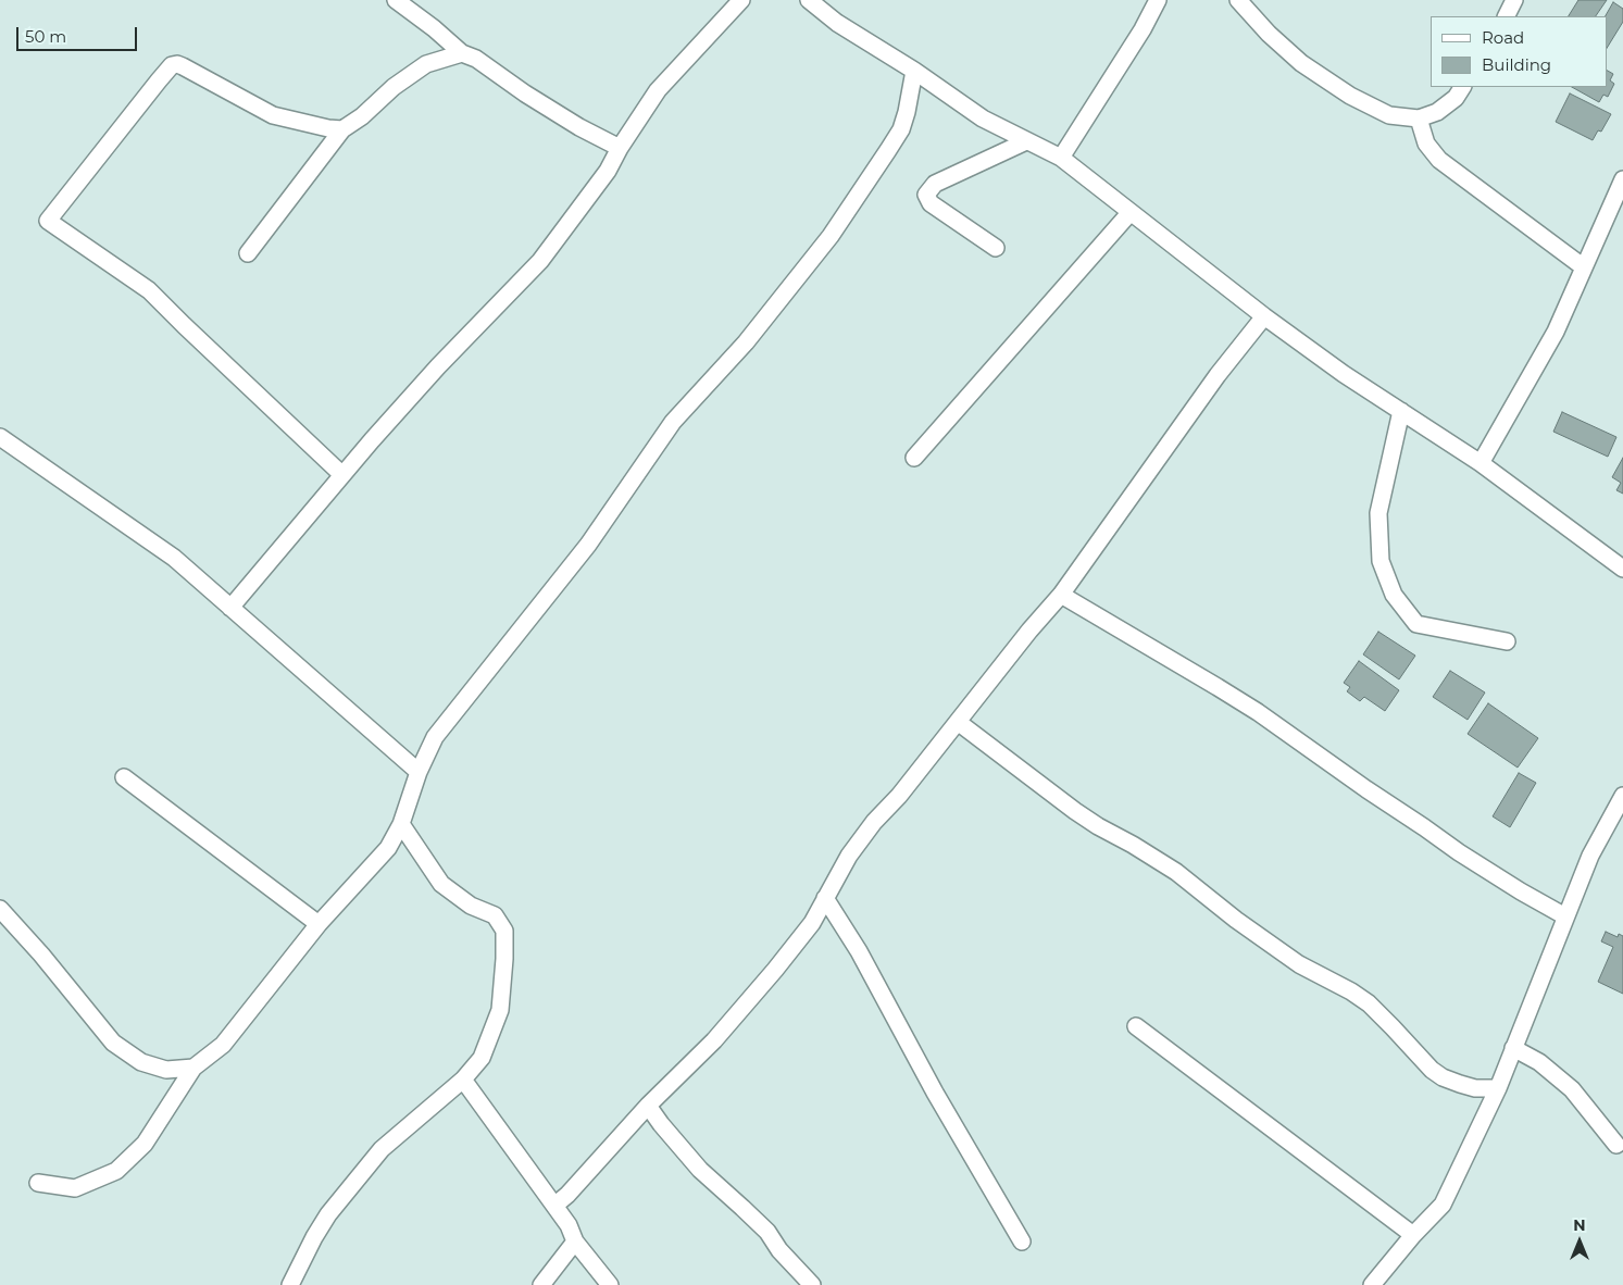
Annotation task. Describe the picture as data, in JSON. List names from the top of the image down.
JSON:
{
  "legend": ["Road", "Building"],
  "scale_bar": "50 m",
  "north": "top"
}
